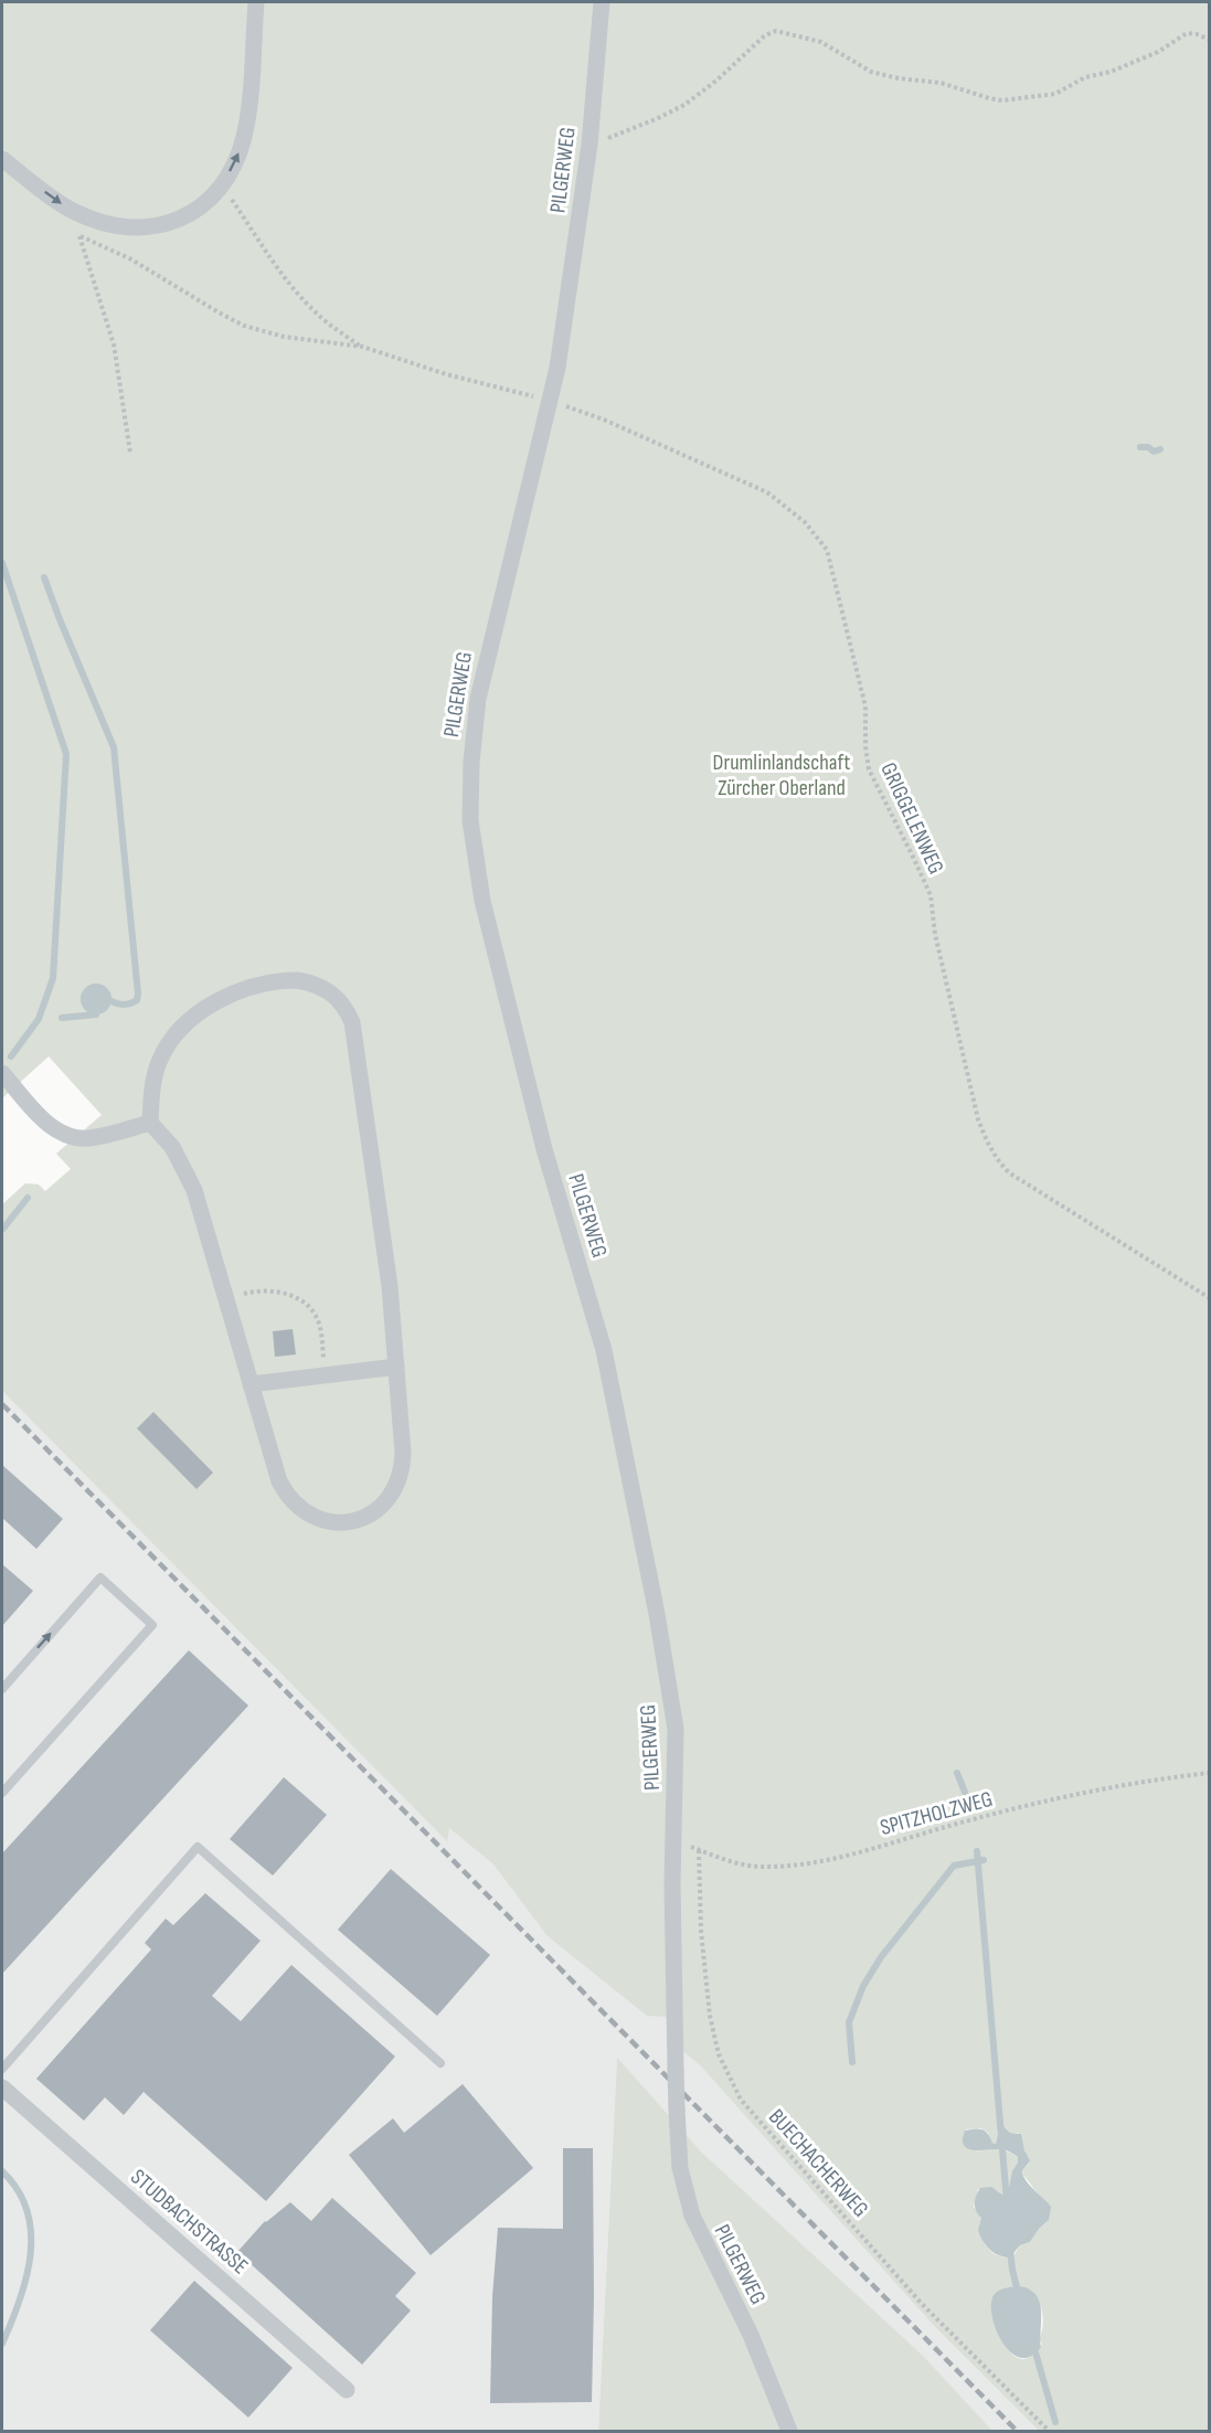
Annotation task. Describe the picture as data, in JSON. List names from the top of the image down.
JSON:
{
  "streets": {
    "street": ["PILGERWEG", "STUDBACHSTRASSE"],
    "path": ["GRIGGELENWEG", "SPITZHOLZWEG", "BUECHACHERWEG"]
  },
  "crossings": [
    ["PILGERWEG", "GRIGGELENWEG"],
    ["PILGERWEG", "SPITZHOLZWEG"],
    ["SPITZHOLZWEG", "BUECHACHERWEG"]
  ],
  "parks": ["Drumlinlandschaft Zürcher Oberland"]
}
